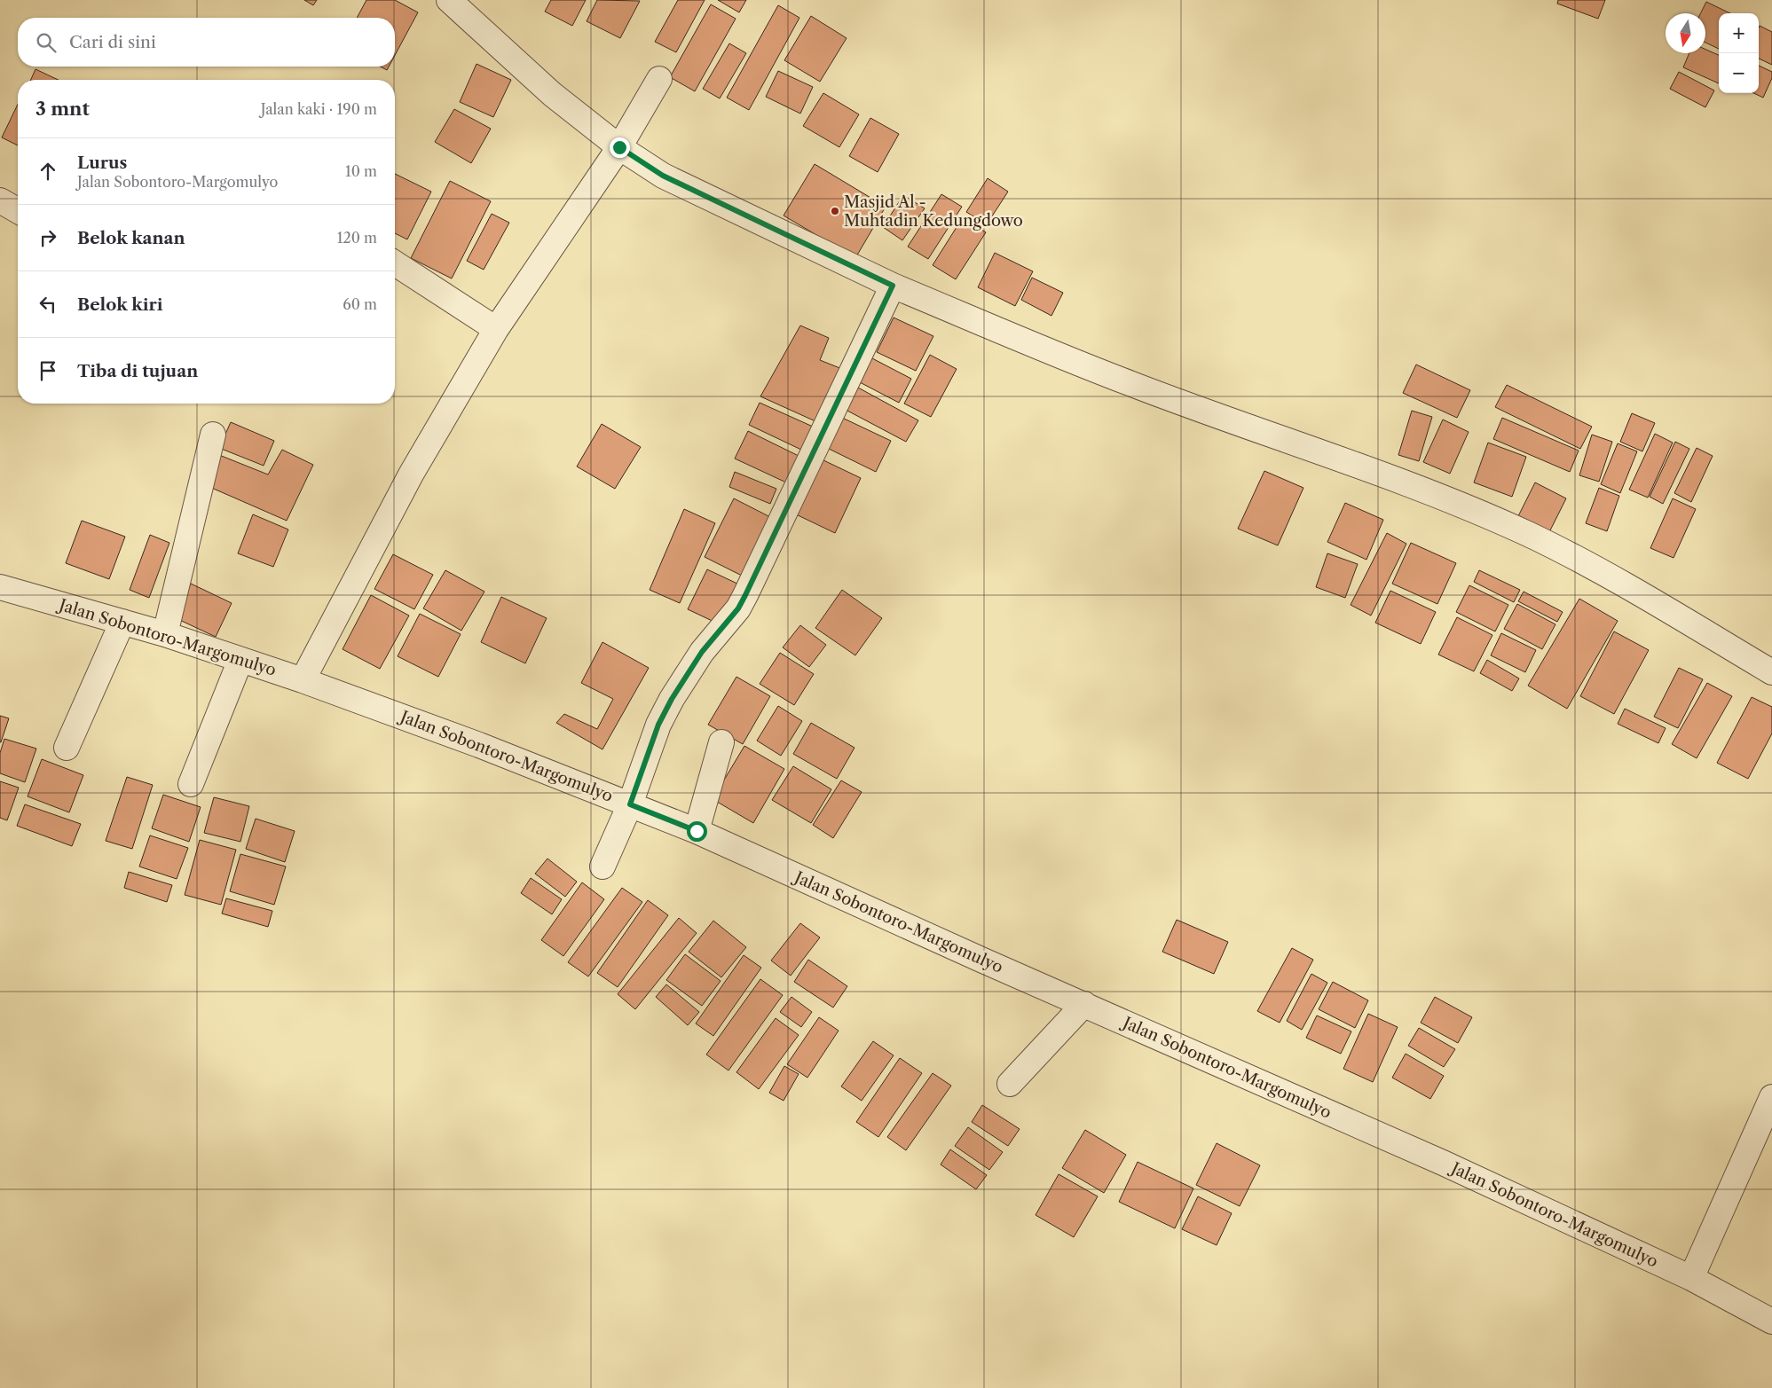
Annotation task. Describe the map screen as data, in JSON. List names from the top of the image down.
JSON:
{
  "streets": {
    "street": ["Jalan Sobontoro-Margomulyo"]
  },
  "places": ["Masjid Al - Muhtadin Kedungdowo"],
  "north": "bottom",
  "page": {
    "map_buttons": ["+", "−"],
    "search": "Cari di sini",
    "heading": ["3 mnt", "Jalan kaki · 190 m"],
    "list": [
      ["Lurus", "Jalan Sobontoro-Margomulyo", "10 m"],
      ["Belok kanan", "120 m"],
      ["Belok kiri", "60 m"],
      "Tiba di tujuan"
    ]
  }
}
